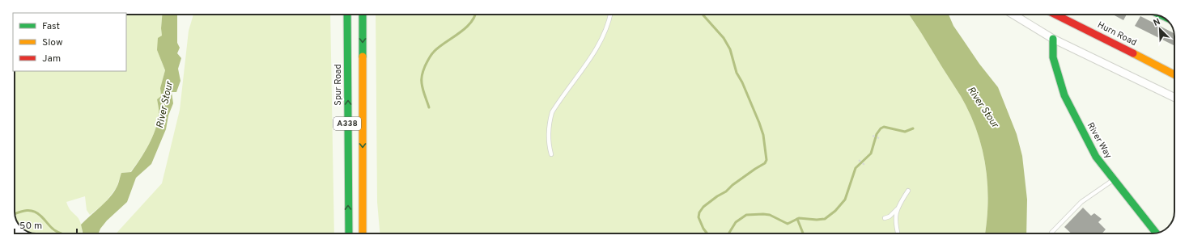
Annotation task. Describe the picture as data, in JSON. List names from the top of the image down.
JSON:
{
  "streets": {
    "main road": [
      "Hurn Road",
      "Spur Road",
      "A338",
      "River Way"
    ]
  },
  "water": ["River Stour"],
  "legend": ["Fast", "Slow", "Jam"],
  "scale_bar": "50 m",
  "north": "top left"
}
